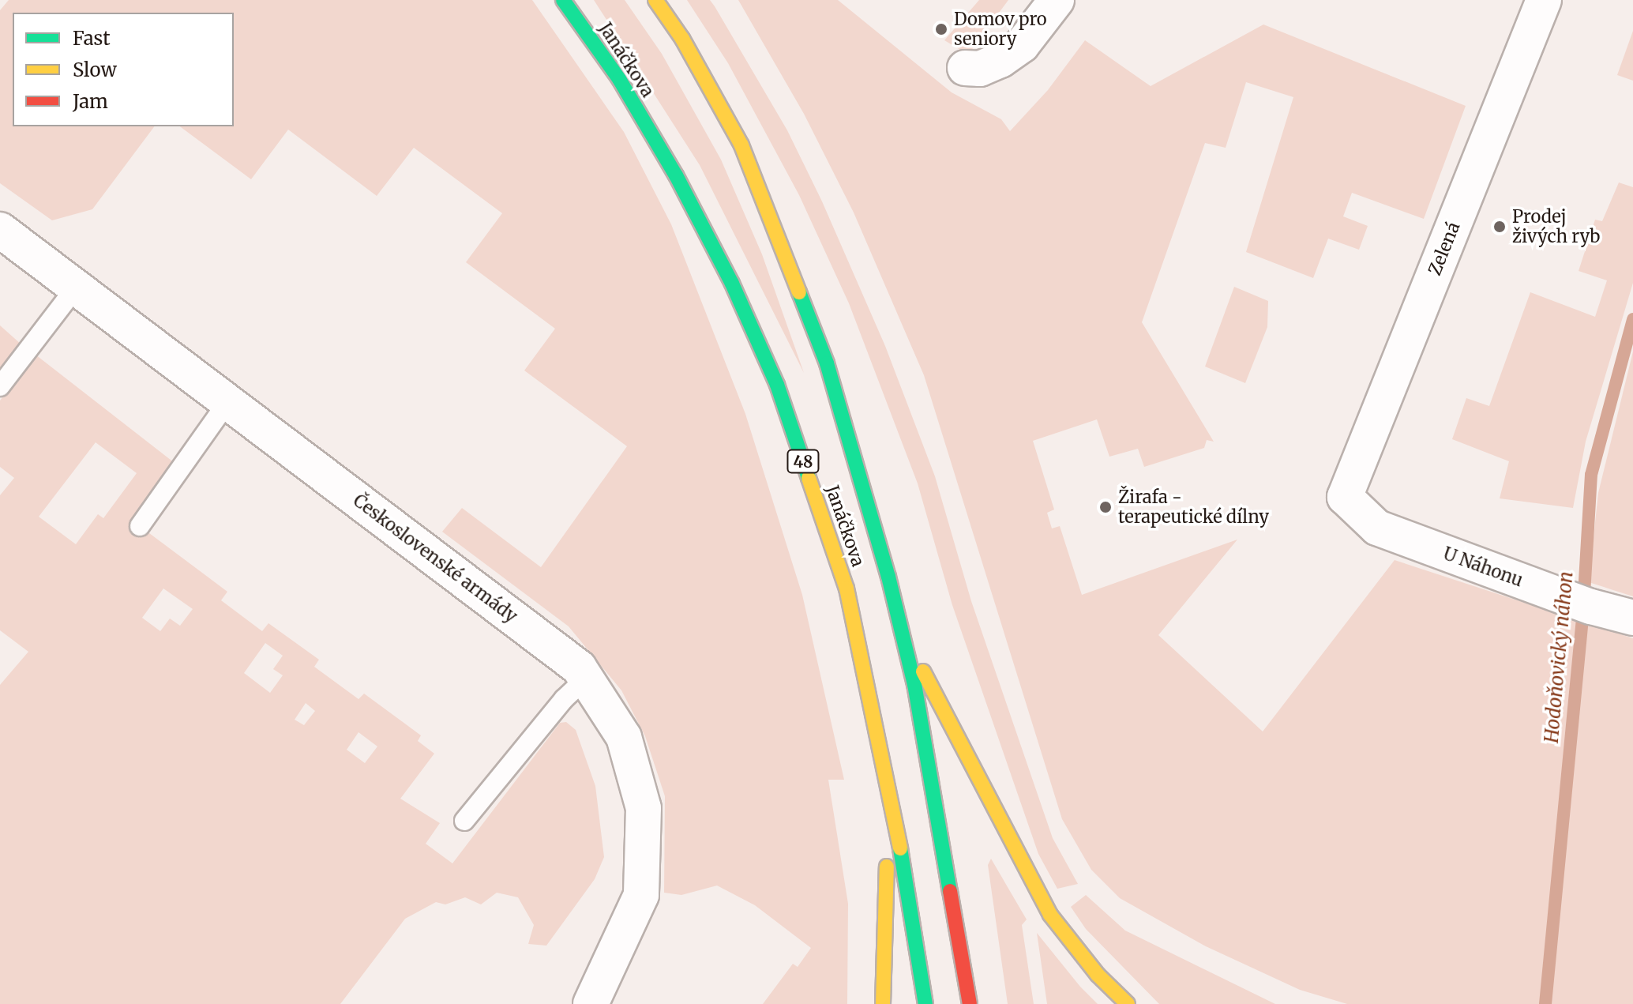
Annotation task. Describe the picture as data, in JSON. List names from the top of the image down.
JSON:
{
  "streets": {
    "main road": ["Janáčkova", "48"],
    "street": ["Zelená", "Československé armády", "U Náhonu"]
  },
  "crossings": [
    ["Janáčkova", "48"],
    ["Zelená", "U Náhonu"]
  ],
  "water": ["Hodoňovický náhon"],
  "places": ["Domov pro seniory", "Prodej živých ryb", "Žirafa - terapeutické dílny"],
  "legend": ["Fast", "Slow", "Jam"]
}
